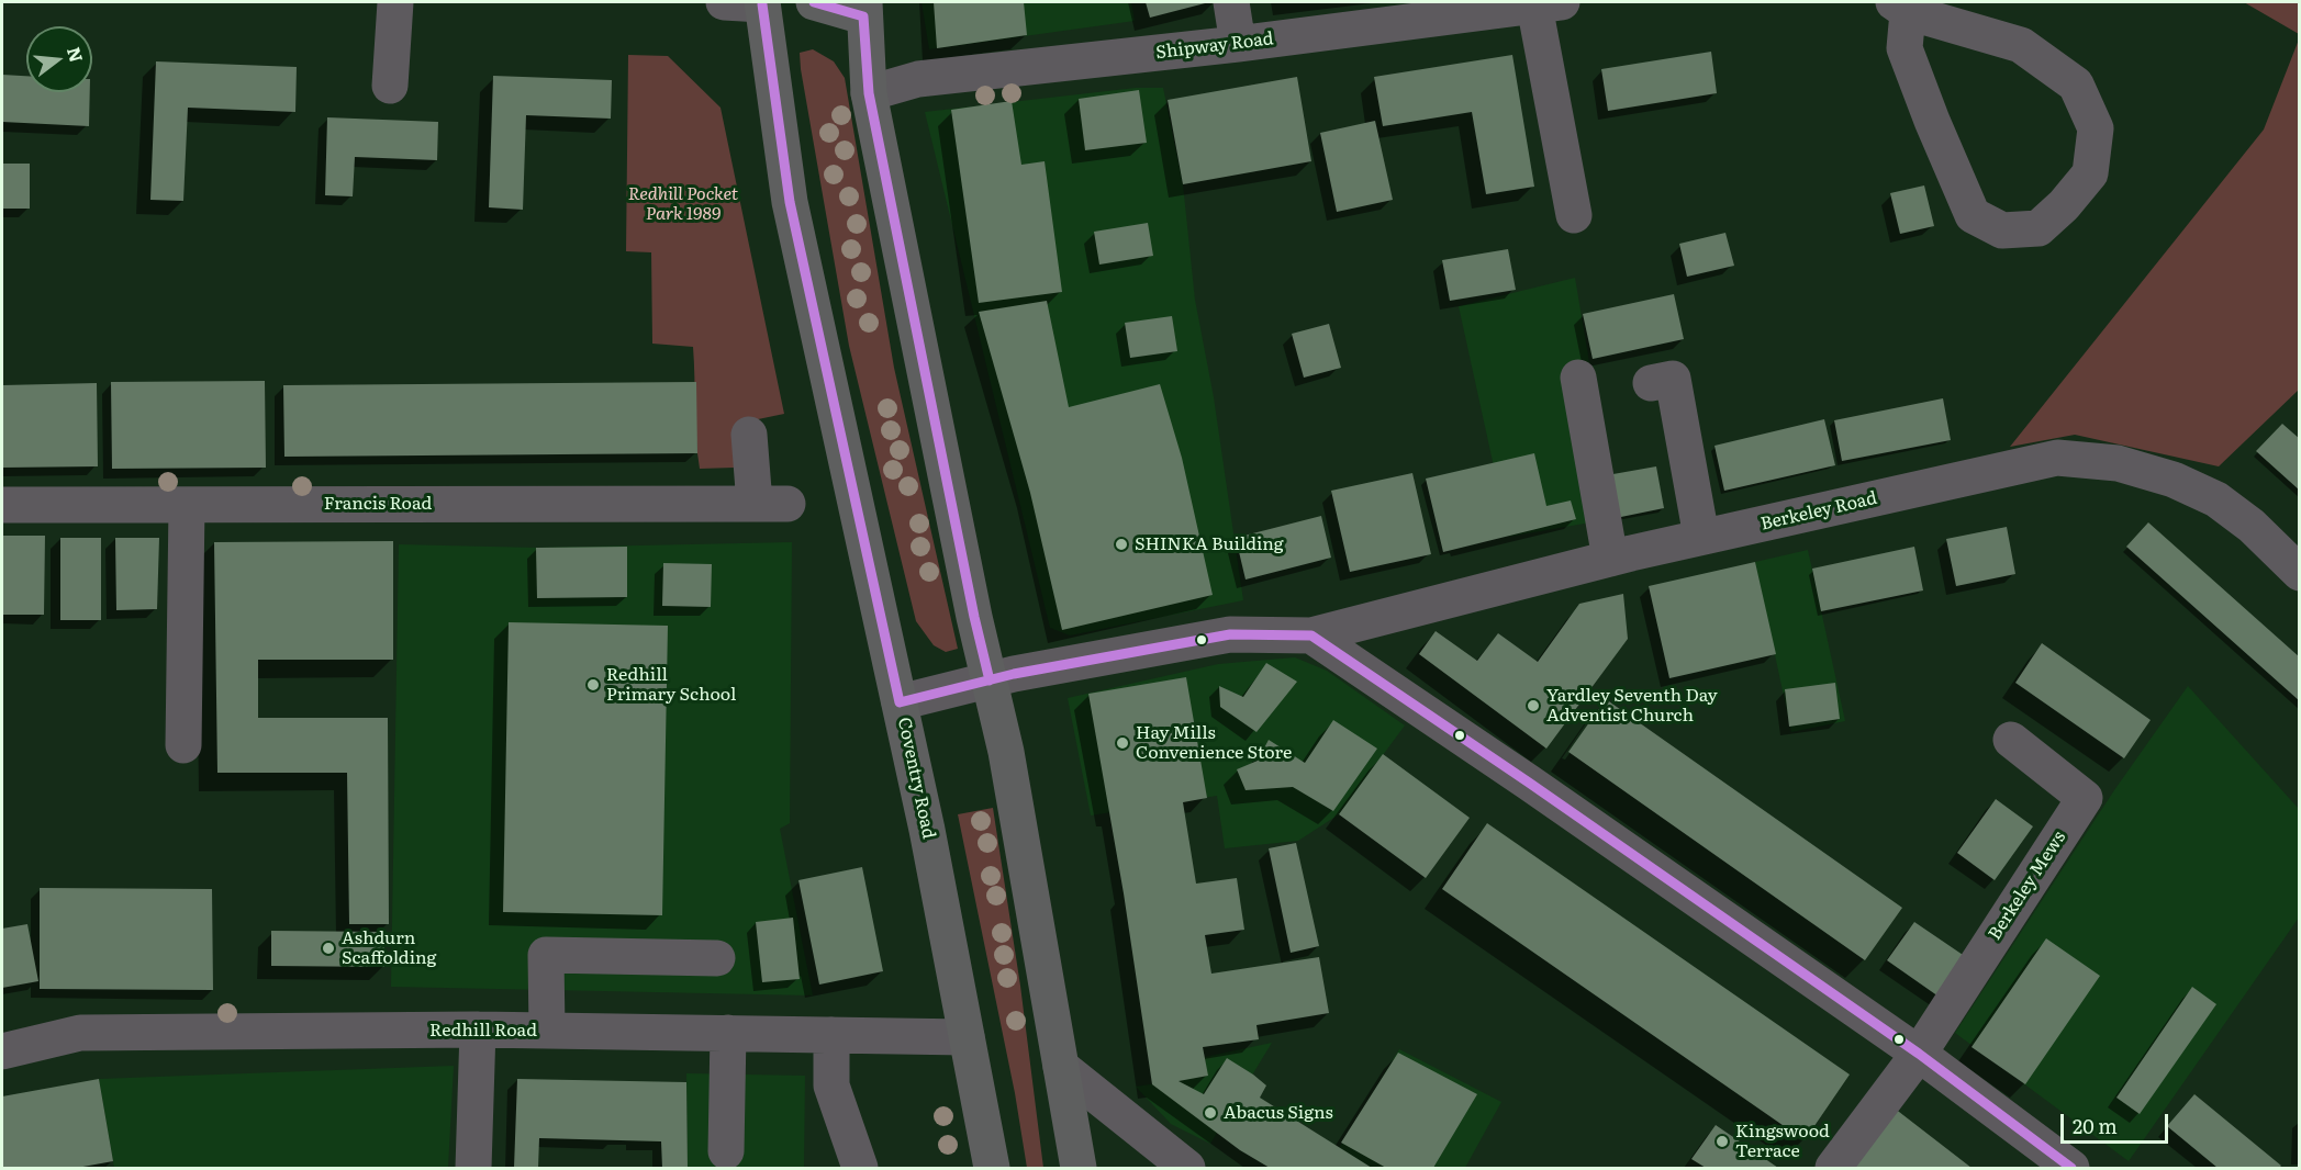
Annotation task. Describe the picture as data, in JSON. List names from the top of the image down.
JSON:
{
  "streets": {
    "highway": ["Coventry Road"],
    "street": [
      "Shipway Road",
      "Francis Road",
      "Berkeley Road",
      "Berkeley Mews",
      "Redhill Road"
    ]
  },
  "crossings": [
    ["Berkeley Road", "Coventry Road"],
    ["Coventry Road", "Redhill Road"]
  ],
  "parks": ["Redhill Pocket Park 1989"],
  "places": [
    "SHINKA Building",
    "Redhill Primary School",
    "Yardley Seventh Day Adventist Church",
    "Hay Mills Convenience Store",
    "Ashdurn Scaffolding",
    "Abacus Signs",
    "Kingswood Terrace"
  ],
  "scale_bar": "20 m",
  "north": "right"
}
